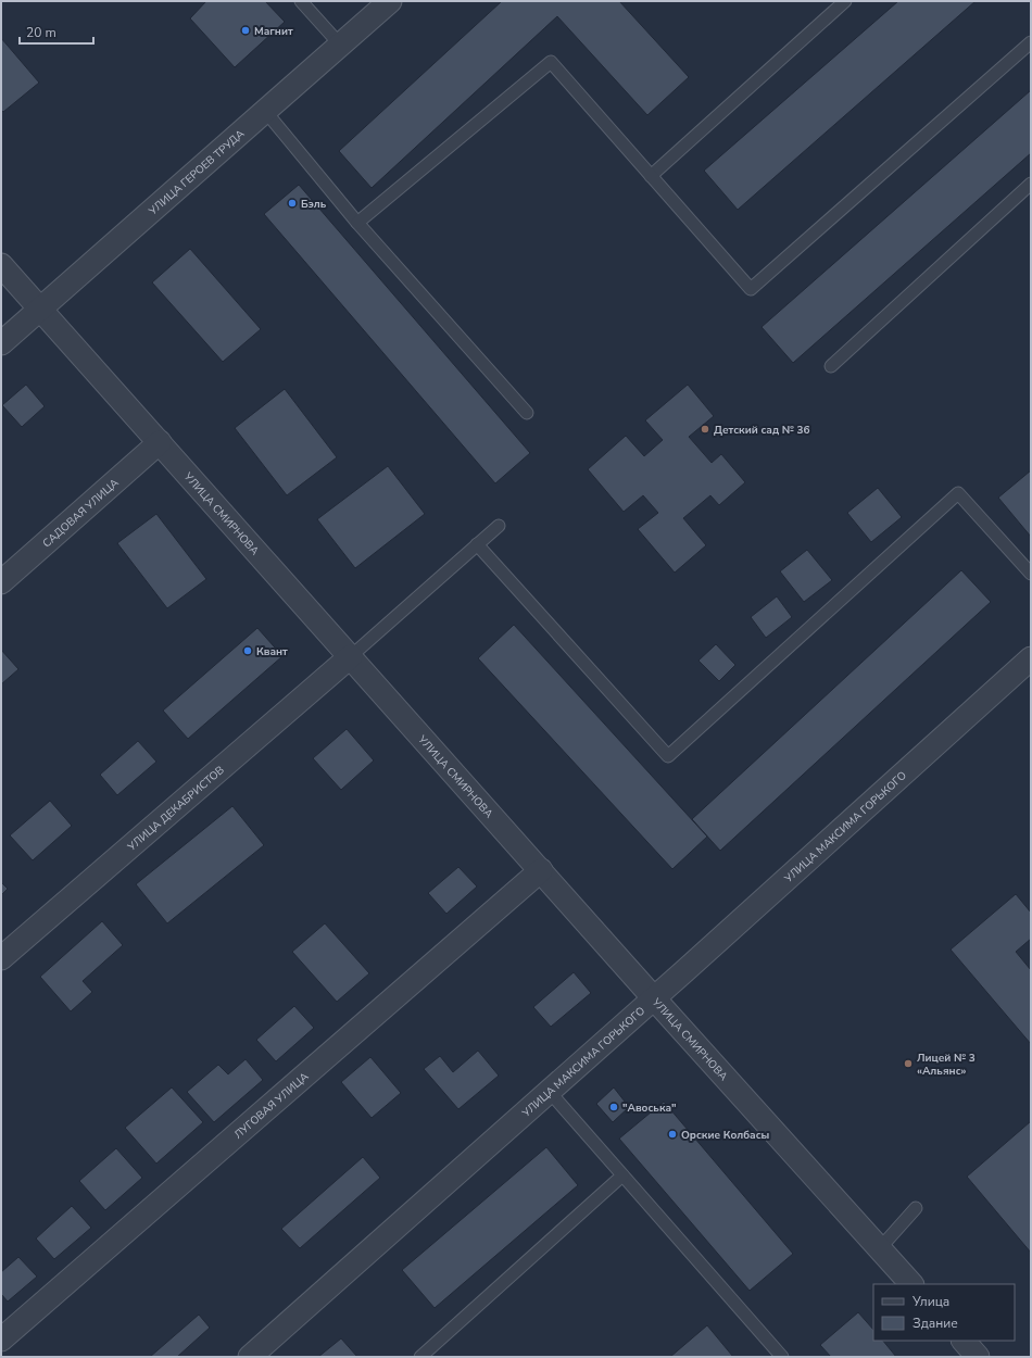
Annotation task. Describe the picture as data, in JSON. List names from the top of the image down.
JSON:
{
  "streets": {
    "street": [
      "УЛИЦА ГЕРОЕВ ТРУДА",
      "САДОВАЯ УЛИЦА",
      "УЛИЦА СМИРНОВА",
      "УЛИЦА ДЕКАБРИСТОВ",
      "УЛИЦА МАКСИМА ГОРЬКОГО",
      "ЛУГОВАЯ УЛИЦА"
    ]
  },
  "crossings": [
    ["УЛИЦА ГЕРОЕВ ТРУДА", "УЛИЦА СМИРНОВА"],
    ["САДОВАЯ УЛИЦА", "УЛИЦА СМИРНОВА"],
    ["УЛИЦА СМИРНОВА", "УЛИЦА ДЕКАБРИСТОВ"],
    ["УЛИЦА СМИРНОВА", "УЛИЦА МАКСИМА ГОРЬКОГО"],
    ["УЛИЦА СМИРНОВА", "ЛУГОВАЯ УЛИЦА"]
  ],
  "places": [
    "Магнит",
    "Бэль",
    "Детский сад № 36",
    "Квант",
    "Лицей № 3 «Альянс»",
    "\"Авоська\"",
    "Орские Колбасы"
  ],
  "legend": ["Улица", "Здание"],
  "scale_bar": "20 m"
}
